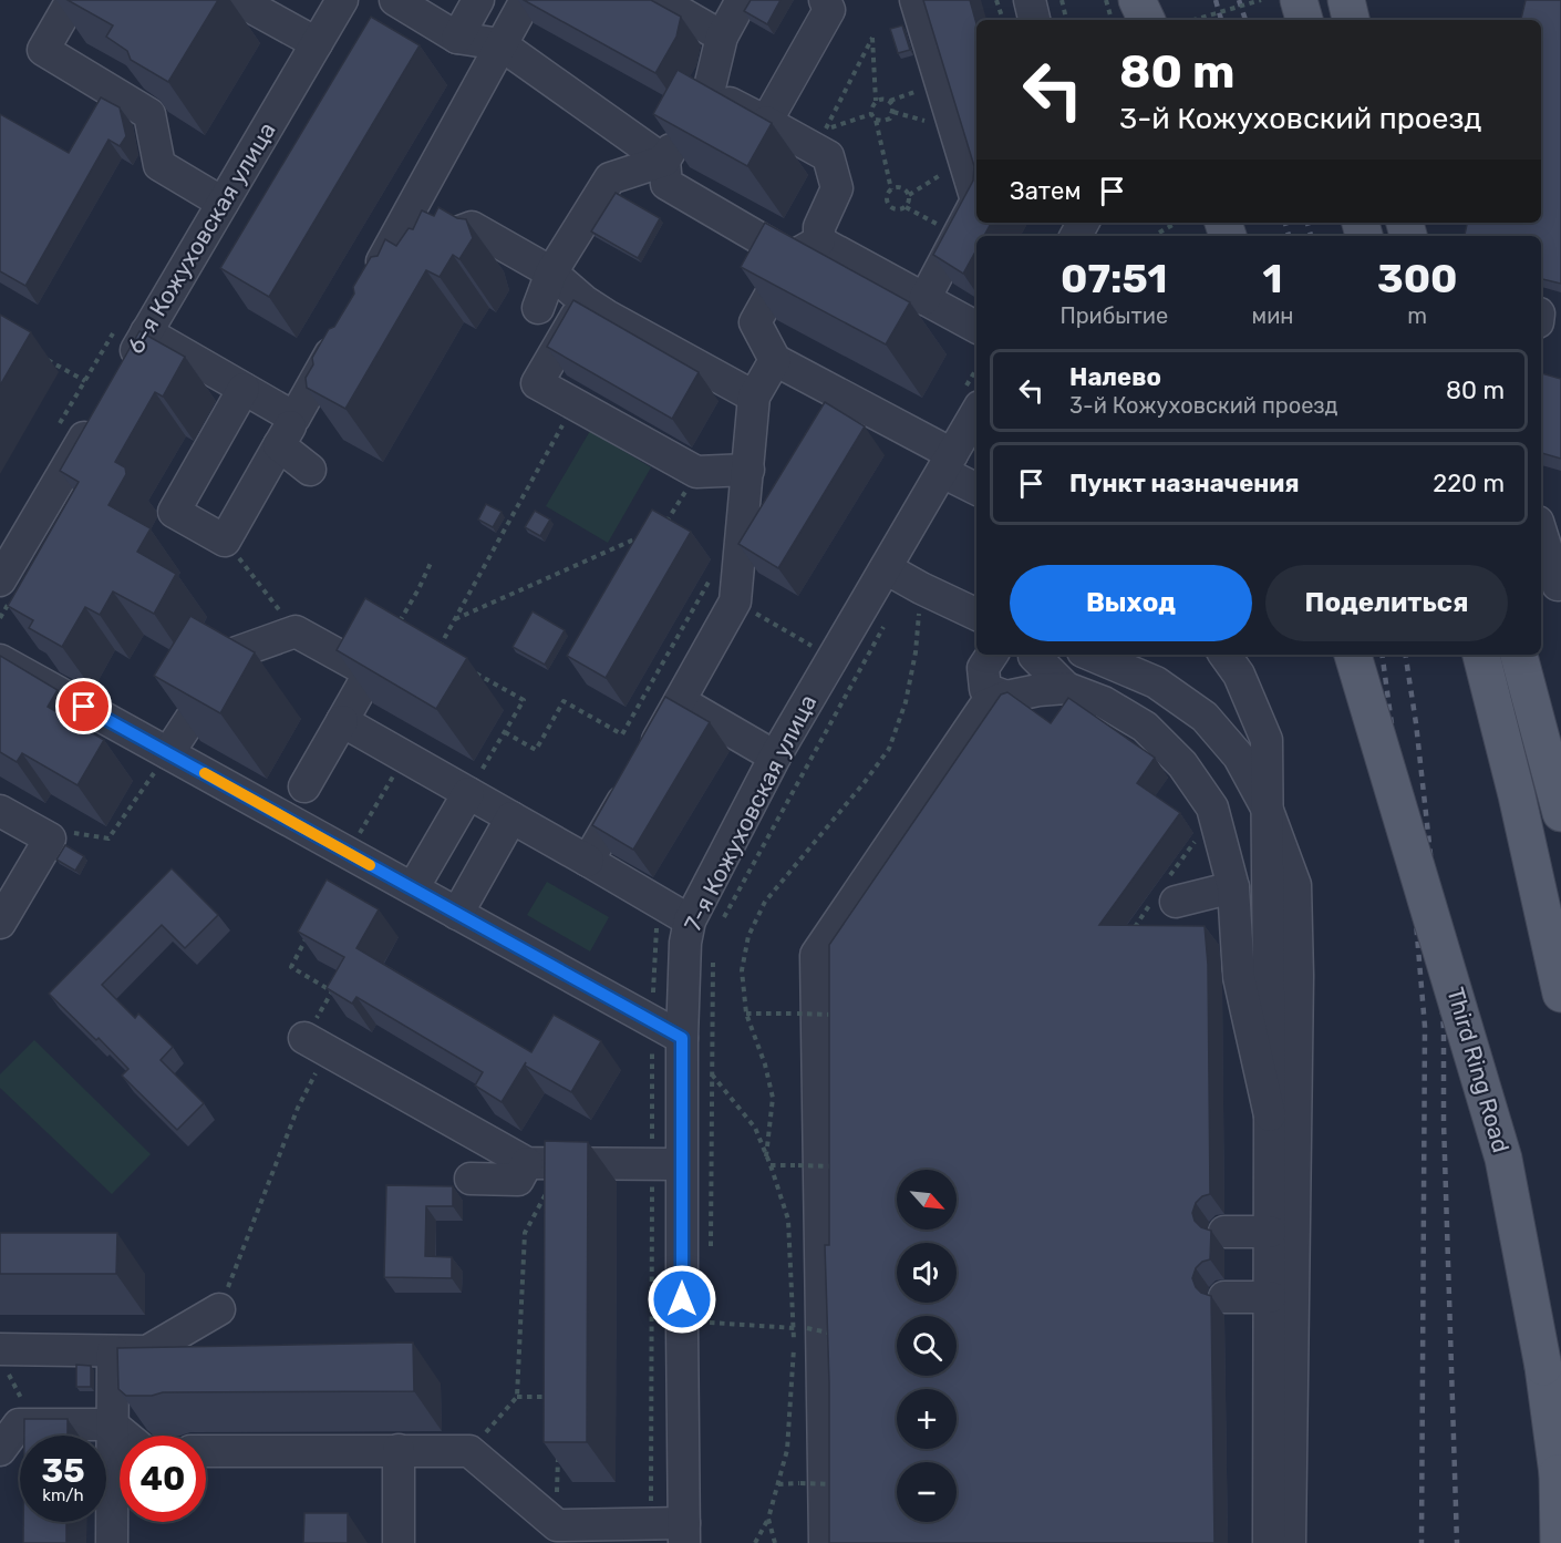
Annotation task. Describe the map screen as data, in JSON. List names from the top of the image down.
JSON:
{
  "streets": {
    "main road": ["Third Ring Road"],
    "street": ["6-я Кожуховская улица", "7-я Кожуховская улица"]
  },
  "north": "bottom right",
  "page": {
    "turn": ["80 m", "3-й Кожуховский проезд"],
    "then": "Затем",
    "eta": [
      "07:51",
      "Прибытие",
      "1",
      "мин",
      "300",
      "m"
    ],
    "list": [
      {
        "name": "Налево",
        "note": "3-й Кожуховский проезд",
        "value": "80 m"
      },
      {
        "name": "Пункт назначения",
        "value": "220 m"
      }
    ],
    "buttons": ["Выход", "Поделиться"],
    "map_buttons": ["+", "−"],
    "speed": "35 km/h",
    "limit": "40"
  }
}
